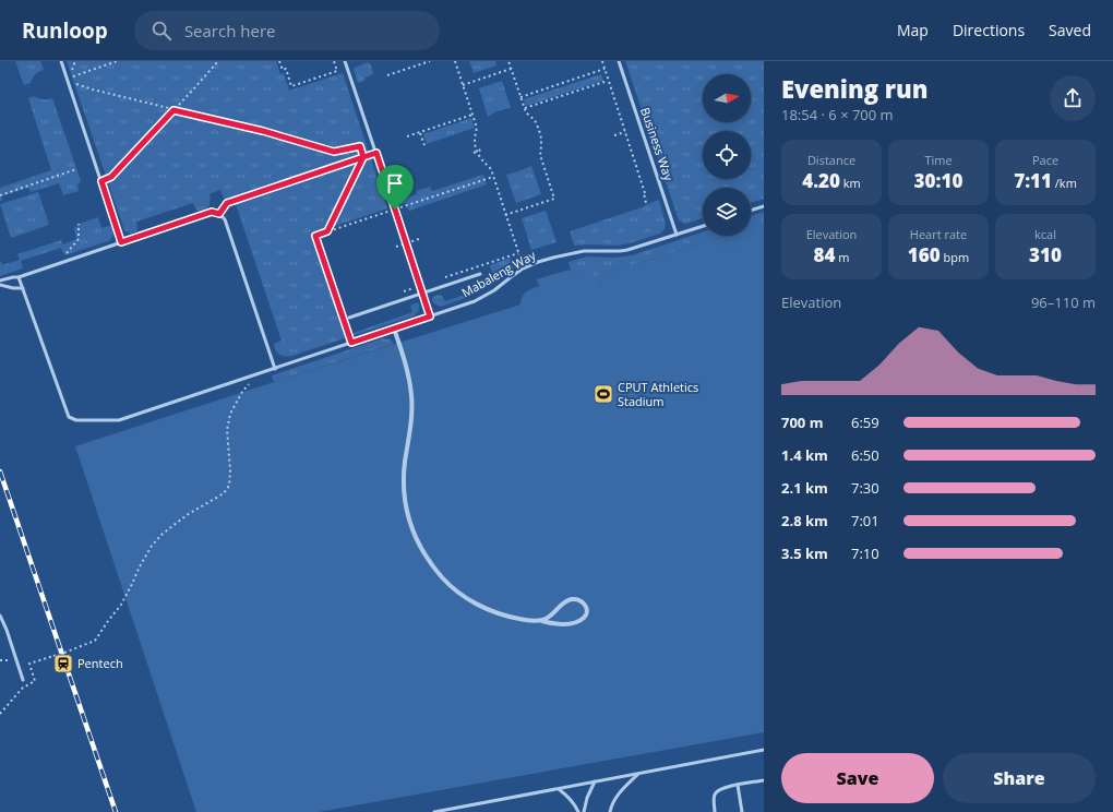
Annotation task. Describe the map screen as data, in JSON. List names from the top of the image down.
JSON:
{
  "streets": {
    "lane": ["Business Way", "Mabaleng Way"]
  },
  "crossings": [
    ["Business Way", "Mabaleng Way"]
  ],
  "places": {
    "sports": ["CPUT Athletics Stadium"],
    "station": ["Pentech"]
  },
  "north": "right",
  "page": {
    "header": "Runloop",
    "search": "Search here",
    "nav": ["Map", "Directions", "Saved"],
    "heading": ["Evening run", "18:54 · 6 × 700 m"],
    "stats": [
      ["Distance", "4.20 km"],
      ["Time", "30:10"],
      ["Pace", "7:11 /km"],
      ["Elevation", "84 m"],
      ["Heart rate", "160 bpm"],
      ["kcal", "310"]
    ],
    "chart": ["Elevation", "96–110 m"],
    "list": [
      {
        "name": "700 m",
        "note": "6:59"
      },
      {
        "name": "1.4 km",
        "note": "6:50"
      },
      {
        "name": "2.1 km",
        "note": "7:30"
      },
      {
        "name": "2.8 km",
        "note": "7:01"
      },
      {
        "name": "3.5 km",
        "note": "7:10"
      }
    ],
    "buttons": ["Save", "Share"]
  }
}
